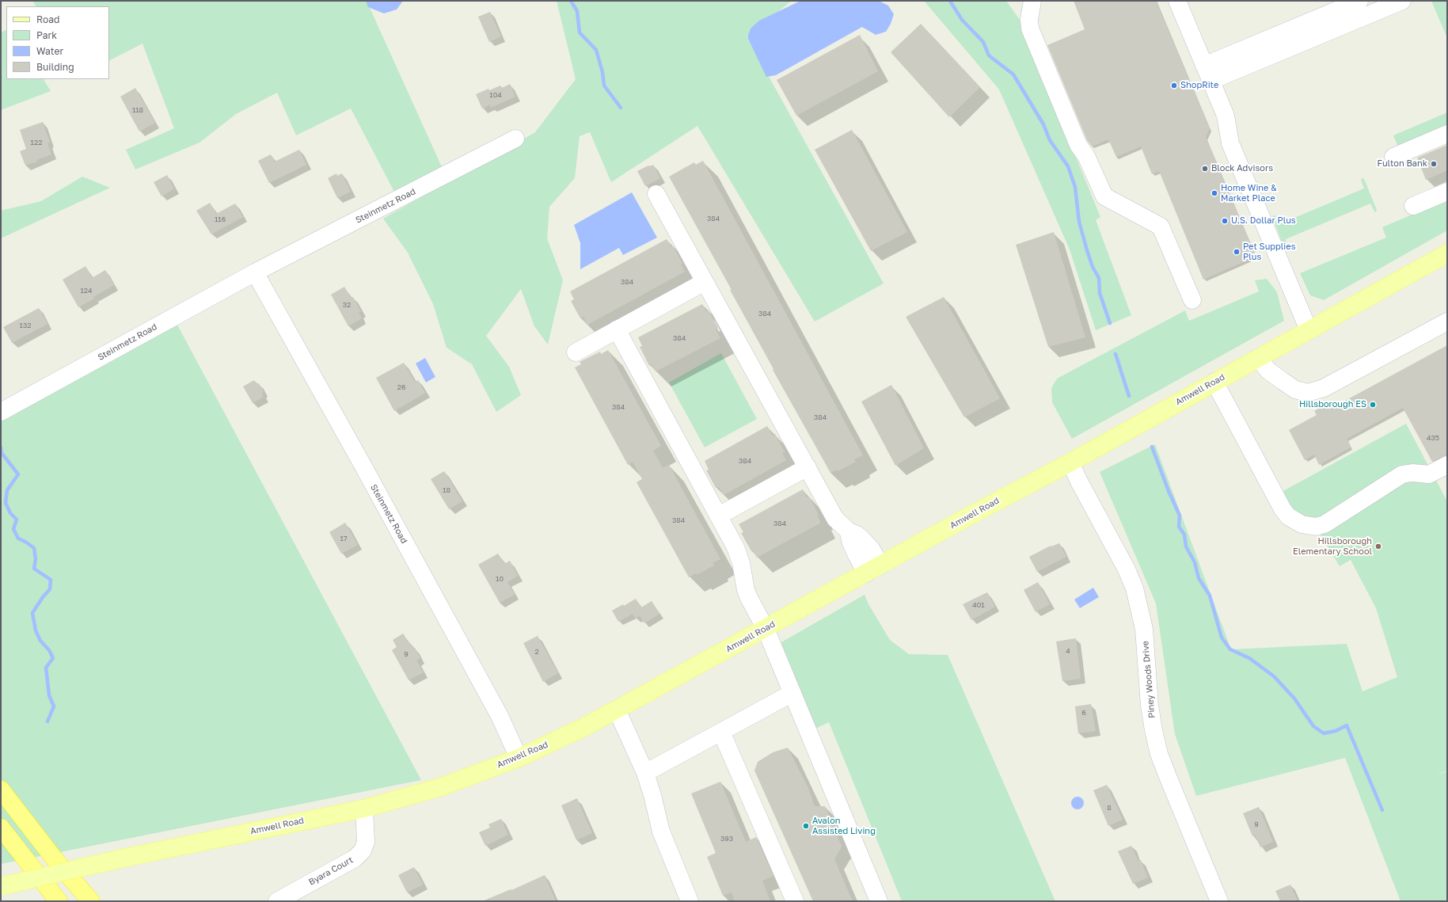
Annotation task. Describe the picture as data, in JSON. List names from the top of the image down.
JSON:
{
  "streets": {
    "main road": ["Amwell Road"],
    "street": ["Steinmetz Road", "Piney Woods Drive", "Byara Court"]
  },
  "crossings": [
    ["Steinmetz Road", "Amwell Road"],
    ["Amwell Road", "Piney Woods Drive"],
    ["Amwell Road", "Byara Court"]
  ],
  "places": [
    "ShopRite",
    "Fulton Bank",
    "Block Advisors",
    "Home Wine & Market Place",
    "U.S. Dollar Plus",
    "Pet Supplies Plus",
    "Hillsborough ES",
    "Hillsborough Elementary School",
    "Avalon Assisted Living"
  ],
  "house_numbers": [
    "104",
    "118",
    "122",
    "384",
    "116",
    "384",
    "124",
    "32",
    "384",
    "132",
    "384",
    "26",
    "384",
    "384",
    "435",
    "384",
    "18",
    "384",
    "384",
    "17",
    "10",
    "401",
    "4",
    "2",
    "9",
    "6",
    "8",
    "9",
    "393"
  ],
  "legend": [
    "Road",
    "Park",
    "Water",
    "Building"
  ]
}
